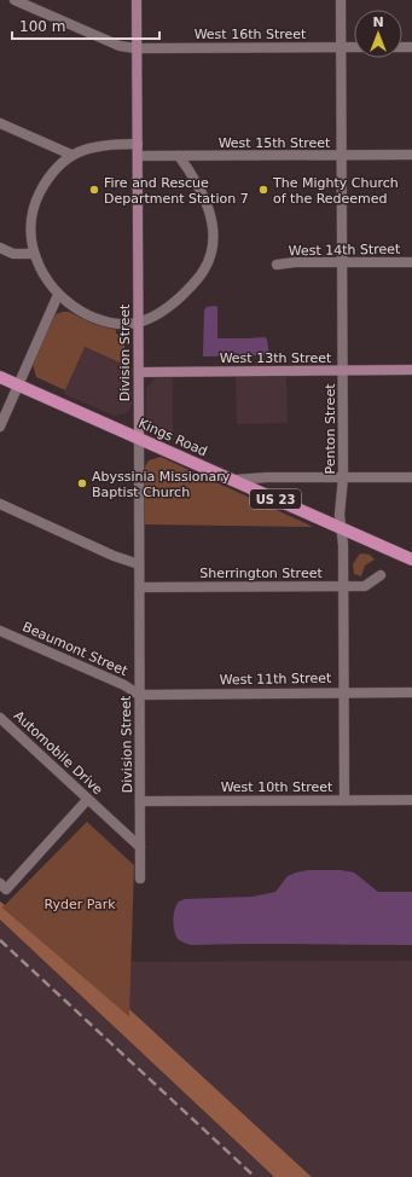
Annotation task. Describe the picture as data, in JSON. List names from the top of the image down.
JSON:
{
  "streets": {
    "main road": ["Kings Road", "US 23"],
    "street": [
      "West 16th Street",
      "West 15th Street",
      "West 14th Street",
      "Division Street",
      "West 13th Street",
      "Penton Street",
      "Sherrington Street",
      "Beaumont Street",
      "West 11th Street",
      "Automobile Drive",
      "West 10th Street"
    ]
  },
  "crossings": [
    ["West 16th Street", "Division Street"],
    ["West 16th Street", "Penton Street"],
    ["West 15th Street", "Division Street"],
    ["West 15th Street", "Penton Street"],
    ["West 14th Street", "Penton Street"],
    ["Division Street", "West 13th Street"],
    ["Division Street", "Kings Road"],
    ["Division Street", "Sherrington Street"],
    ["Division Street", "Beaumont Street"],
    ["Division Street", "West 11th Street"],
    ["Division Street", "Automobile Drive"],
    ["Division Street", "West 10th Street"],
    ["West 13th Street", "Penton Street"],
    ["Penton Street", "Kings Road"],
    ["Penton Street", "Sherrington Street"],
    ["Penton Street", "West 11th Street"],
    ["Penton Street", "West 10th Street"],
    ["Beaumont Street", "West 11th Street"]
  ],
  "parks": ["Ryder Park"],
  "places": ["Fire and Rescue Department Station 7", "The Mighty Church of the Redeemed", "Abyssinia Missionary Baptist Church"],
  "scale_bar": "100 m",
  "north": "top"
}
